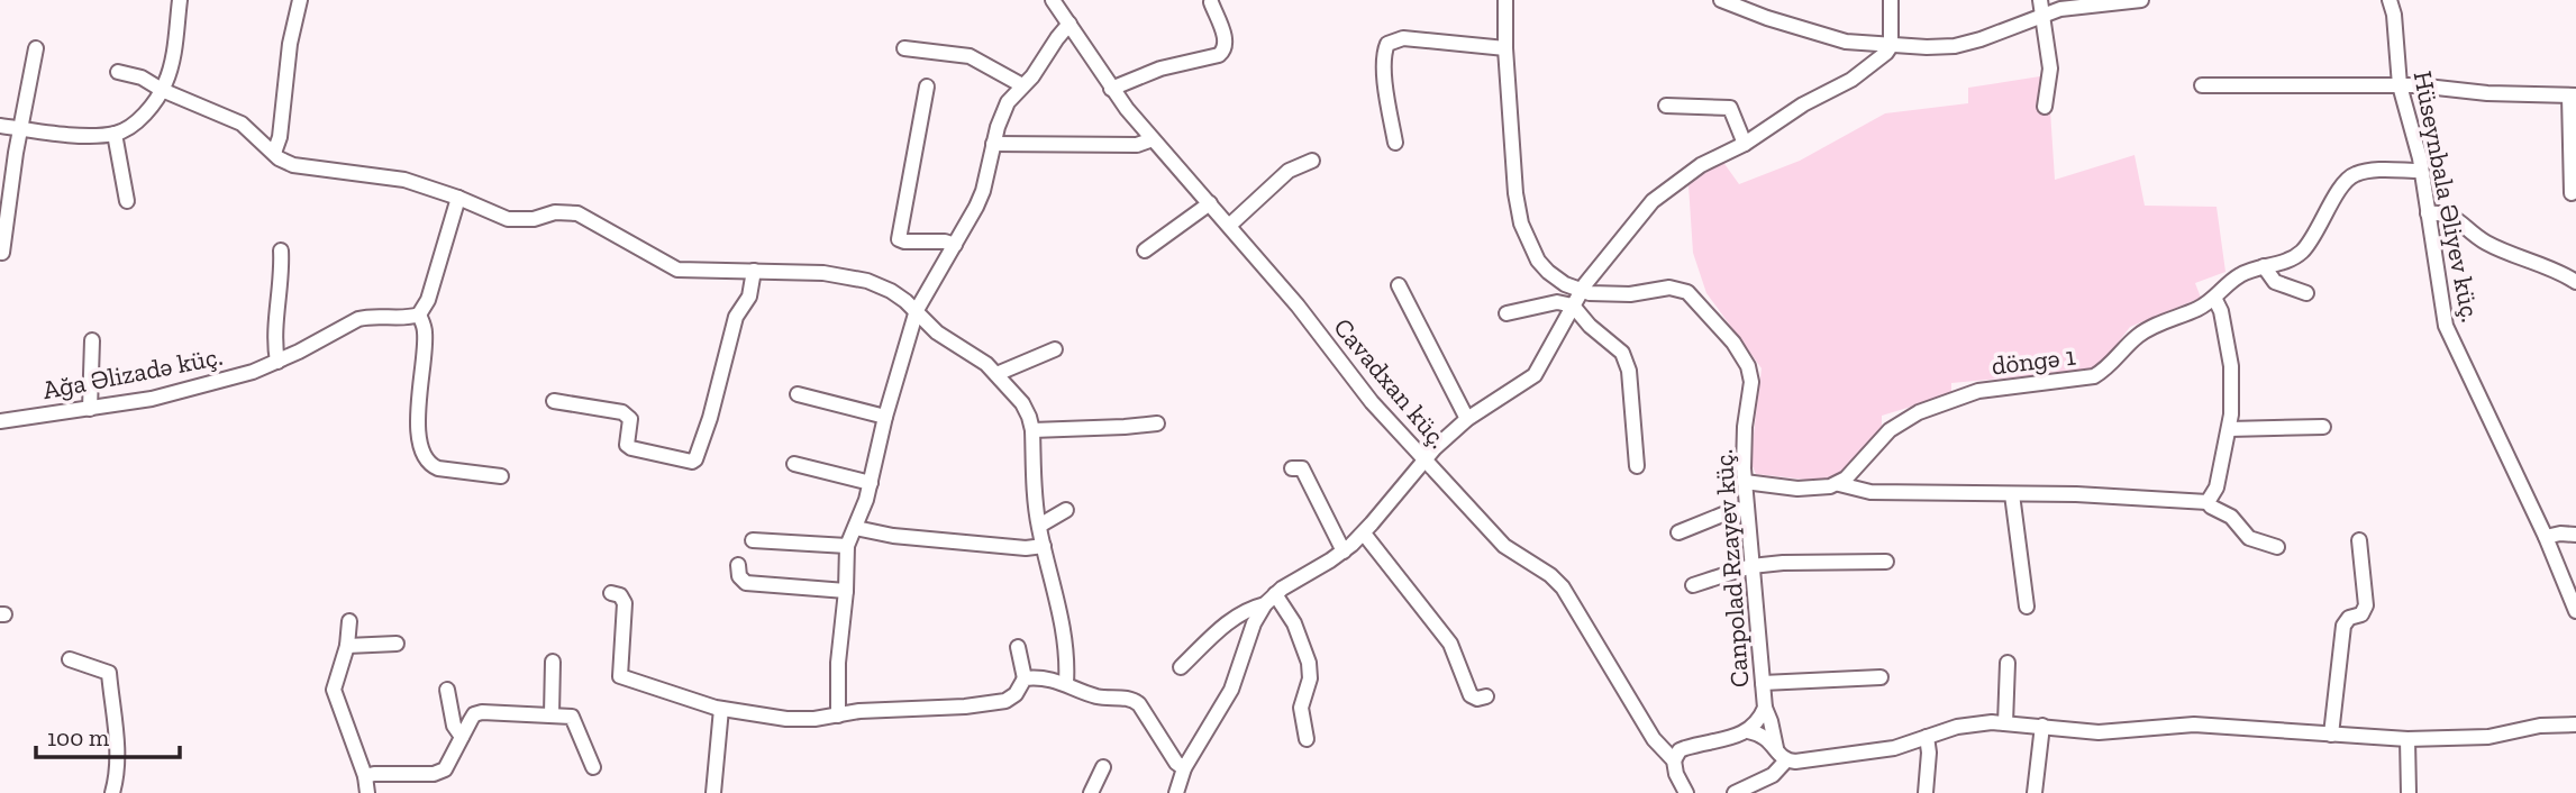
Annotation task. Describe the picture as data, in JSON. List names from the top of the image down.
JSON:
{
  "streets": {
    "street": [
      "Hüseynbala Əliyev küç.",
      "döngə 1",
      "Ağa Əlizadə küç.",
      "Cavadxan küç.",
      "Canpolad Rzayev küç."
    ]
  },
  "crossings": [
    ["Hüseynbala Əliyev küç.", "döngə 1"]
  ],
  "scale_bar": "100 m"
}
